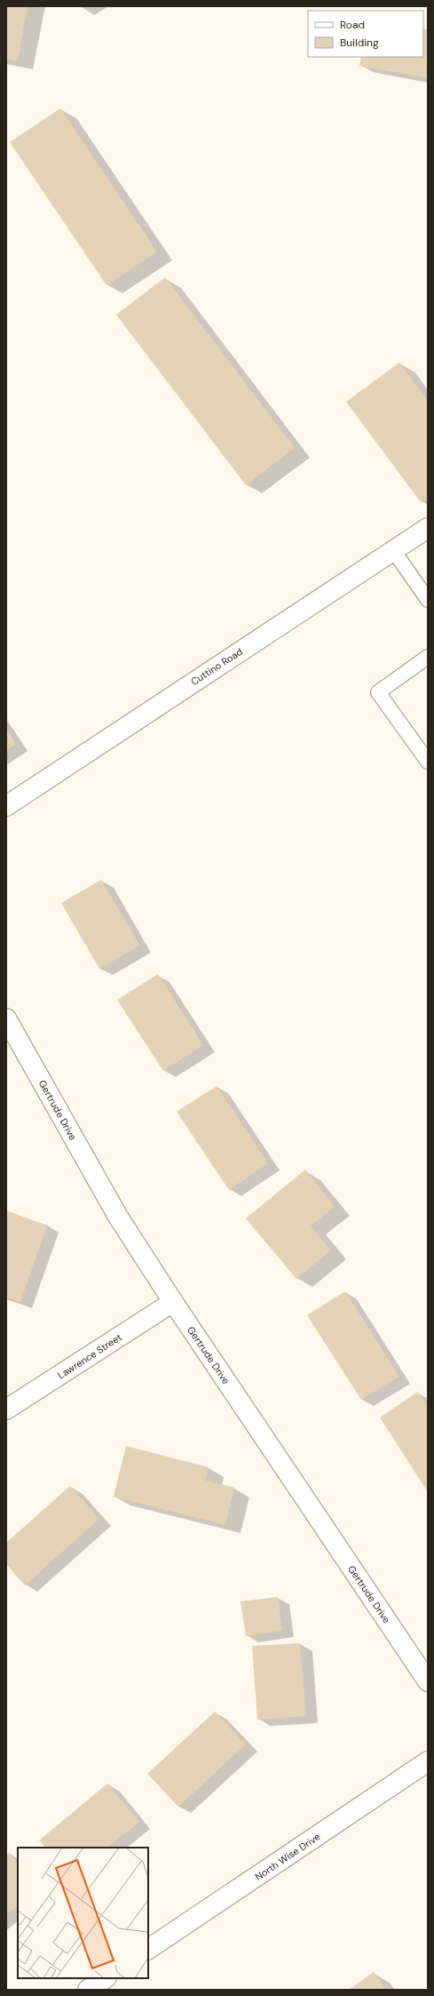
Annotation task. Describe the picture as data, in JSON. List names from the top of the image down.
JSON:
{
  "streets": {
    "street": [
      "Cuttino Road",
      "Gertrude Drive",
      "Lawrence Street",
      "North Wise Drive"
    ]
  },
  "crossings": [
    ["Gertrude Drive", "Lawrence Street"]
  ],
  "legend": ["Road", "Building"]
}
